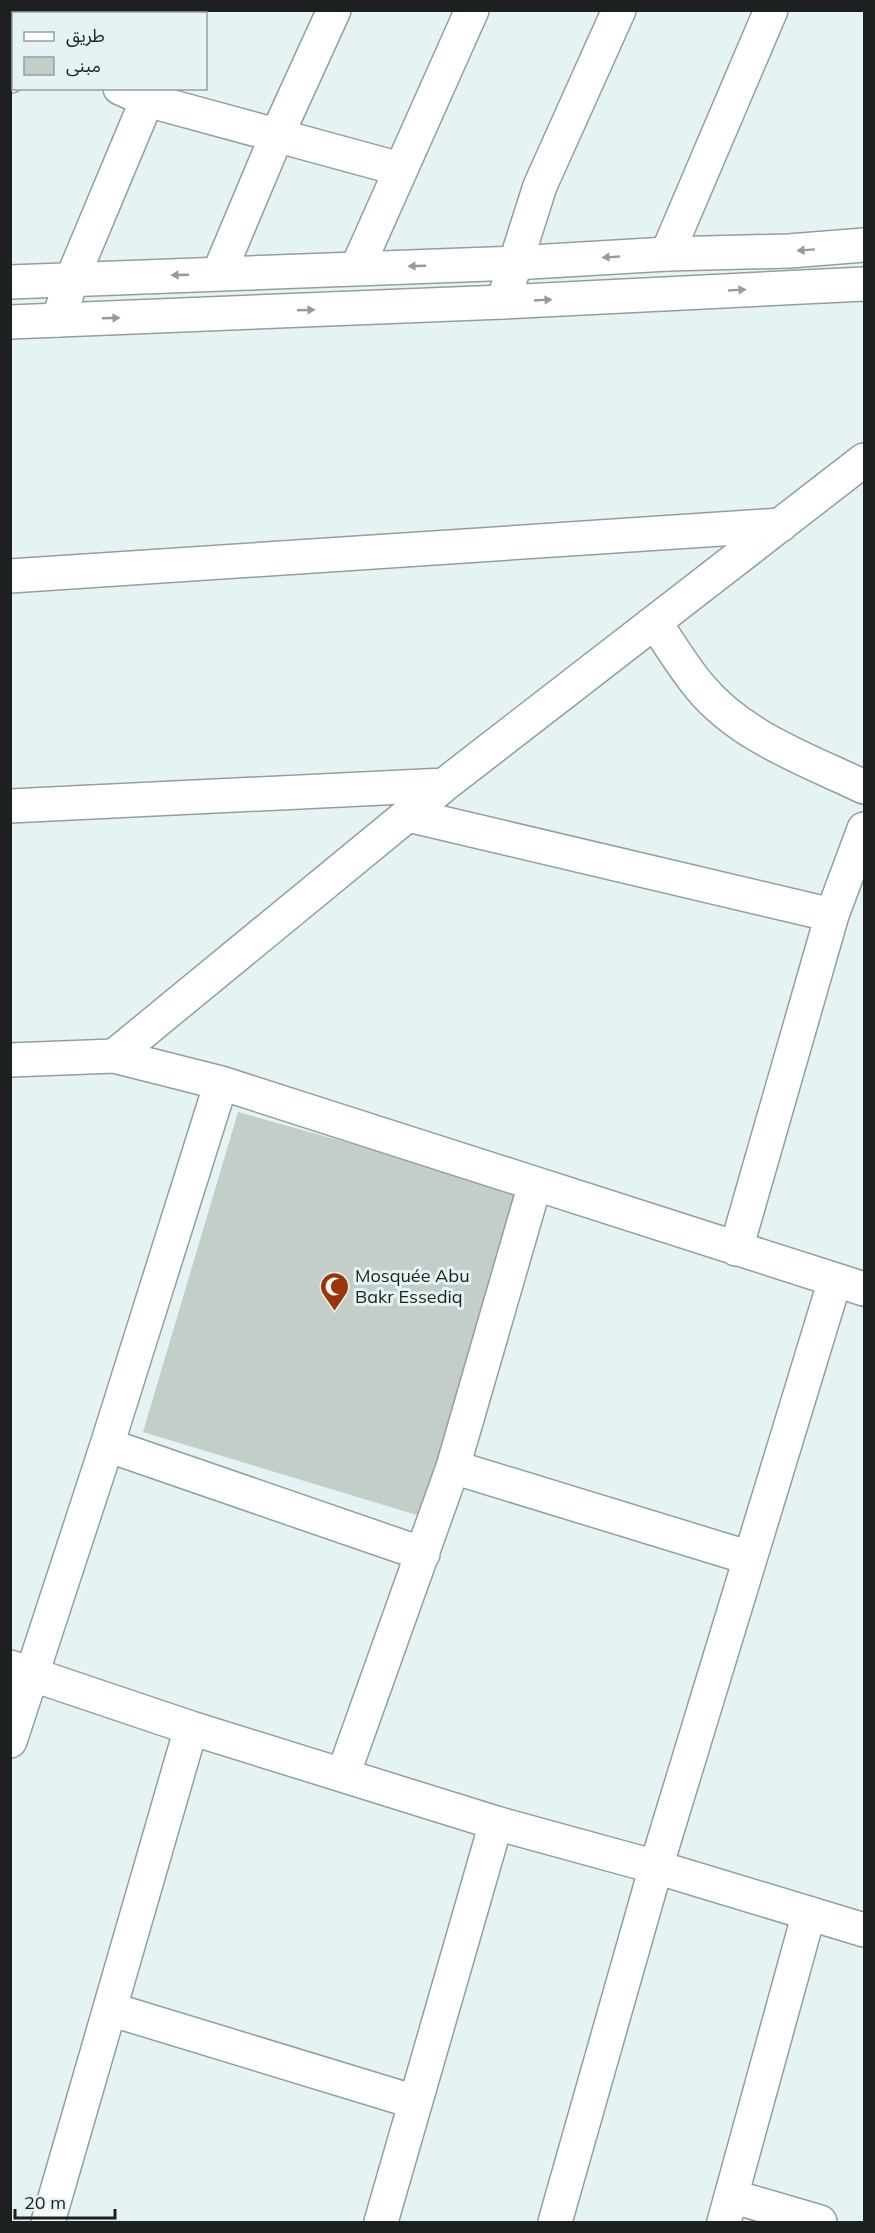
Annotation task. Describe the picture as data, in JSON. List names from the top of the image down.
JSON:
{
  "places": {
    "mosque": ["Mosquée Abu Bakr Essediq"]
  },
  "legend": ["طريق", "مبنى"],
  "scale_bar": "20 m"
}
